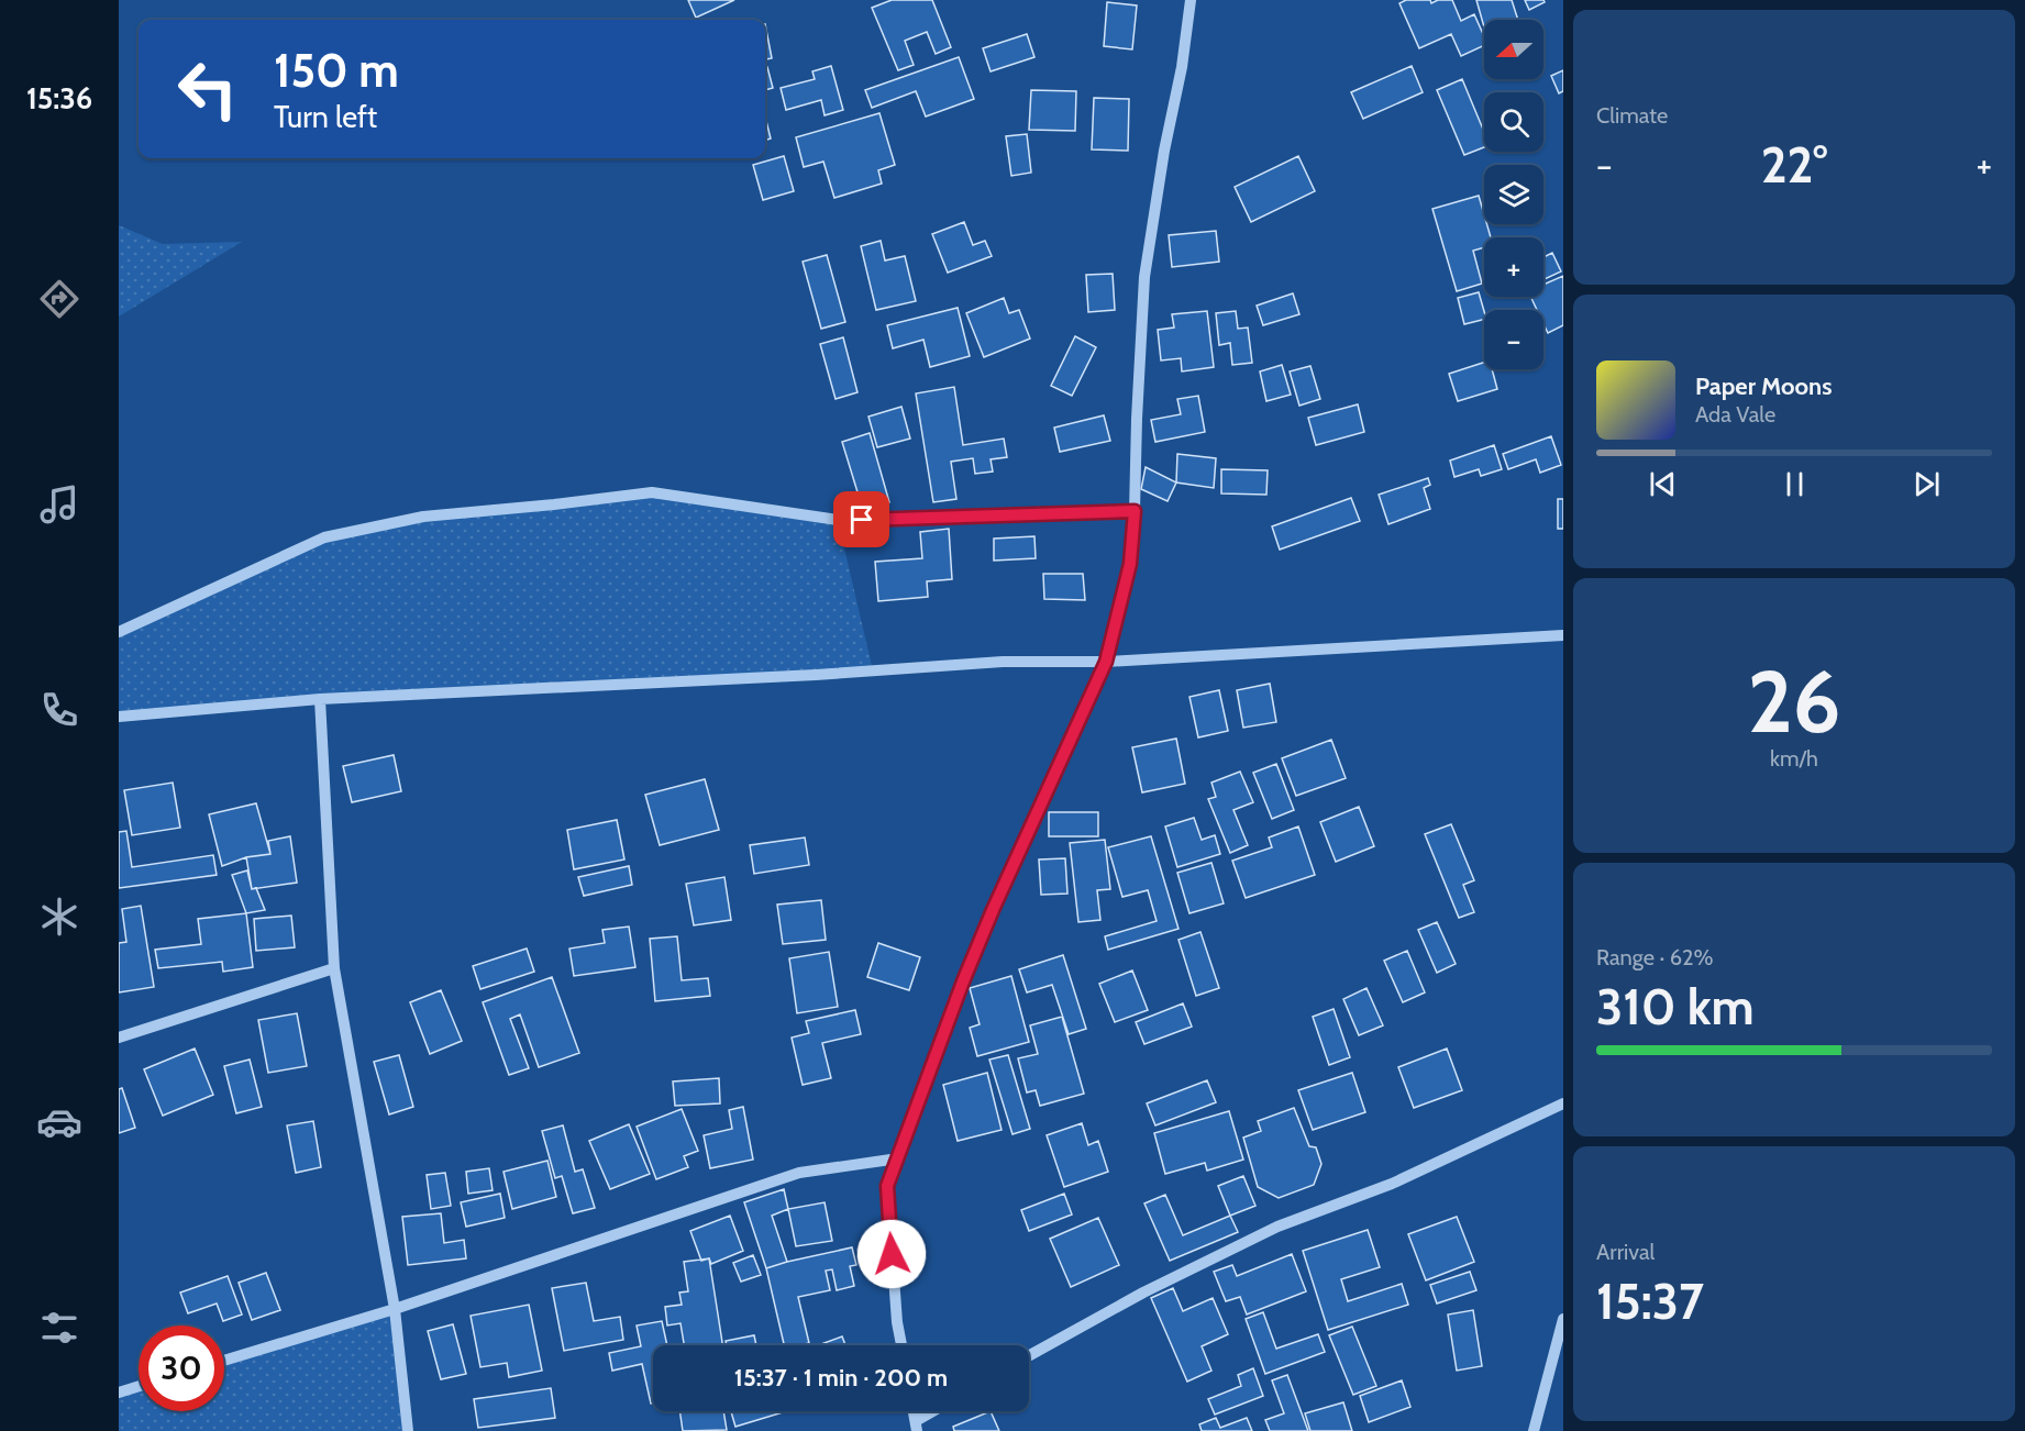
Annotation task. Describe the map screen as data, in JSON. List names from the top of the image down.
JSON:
{
  "north": "left",
  "page": {
    "tabs": "15:36",
    "tile": [
      "Climate",
      ["26", "km/h"],
      ["Range · 62%", "310 km"],
      ["Arrival", "15:37"]
    ],
    "map_buttons": ["+", "−"],
    "turn": ["150 m", "Turn left"],
    "heat": ["−", "22°", "+"],
    "song": ["Paper Moons", "Ada Vale"],
    "limit": "30",
    "trip": "15:37 · 1 min · 200 m"
  }
}
